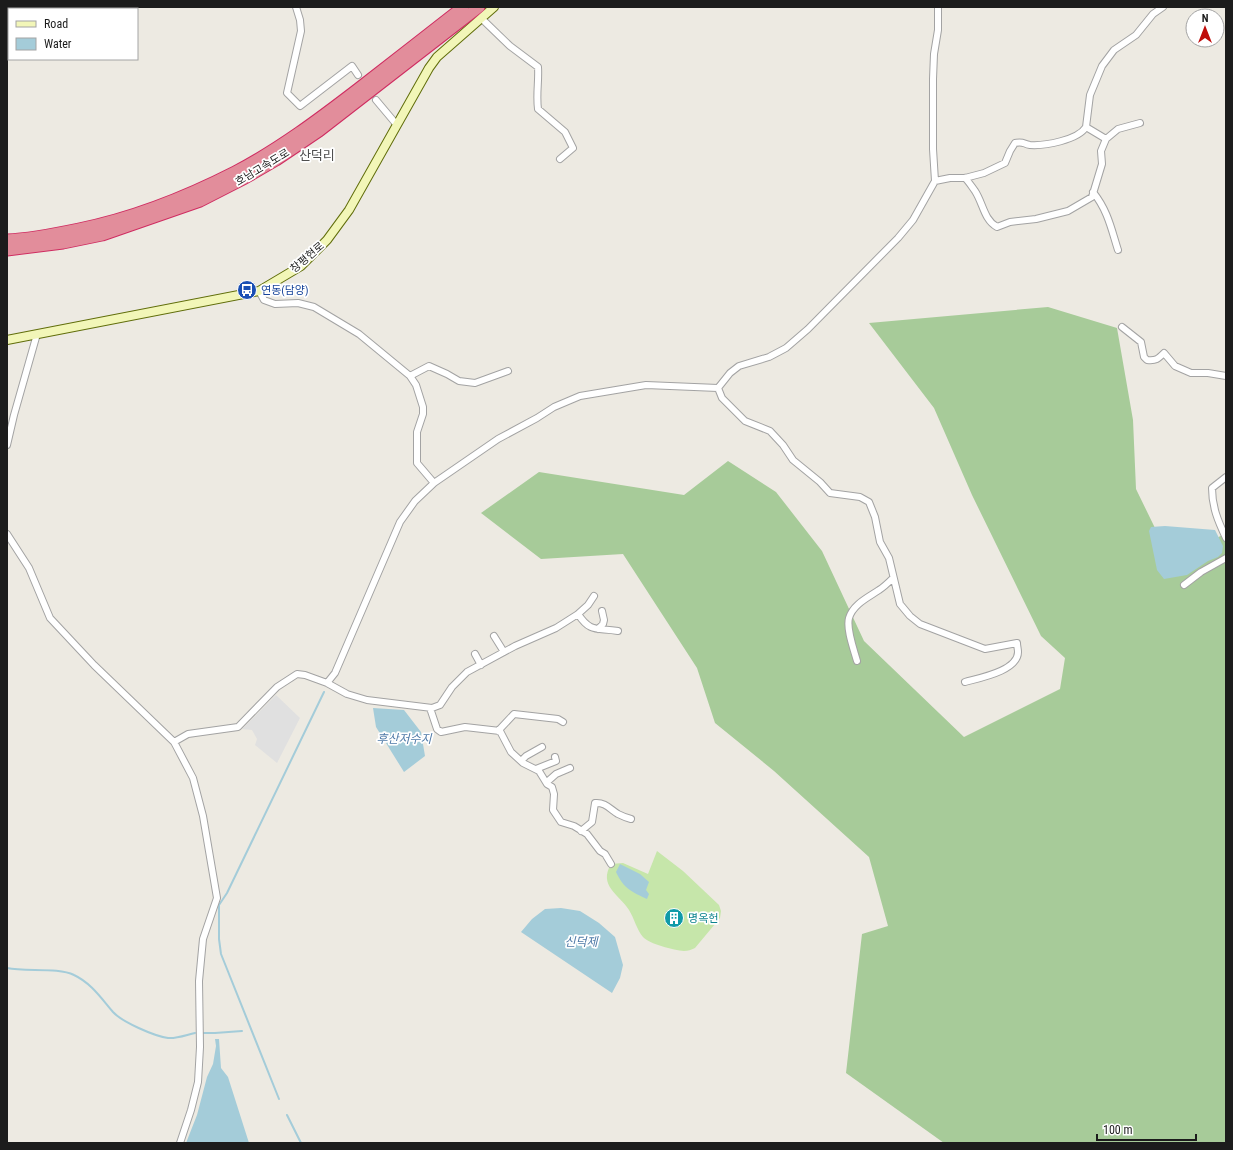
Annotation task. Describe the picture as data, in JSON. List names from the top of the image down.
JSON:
{
  "streets": {
    "highway": ["호남고속도로"],
    "main road": ["창평현로"]
  },
  "crossings": [
    ["호남고속도로", "창평현로"]
  ],
  "districts": ["산덕리"],
  "water": ["후산저수지", "신덕제"],
  "places": {
    "bus stop": ["연동(담양)"],
    "building": ["명옥헌"]
  },
  "legend": ["Road", "Water"],
  "scale_bar": "100 m",
  "north": "top"
}
